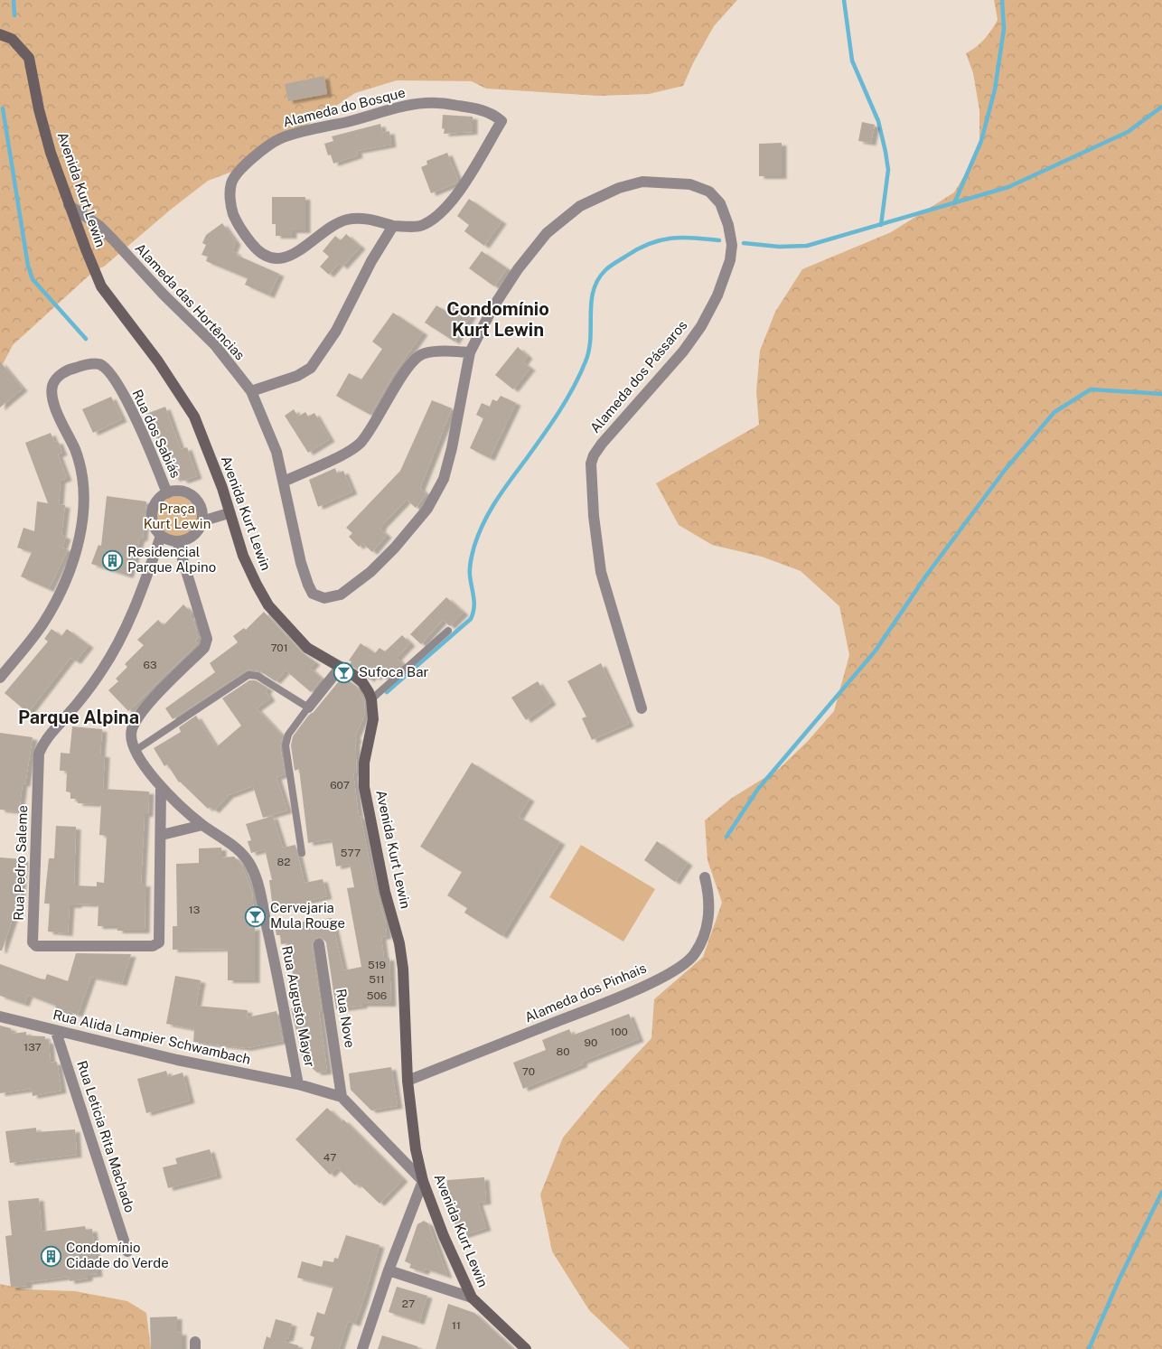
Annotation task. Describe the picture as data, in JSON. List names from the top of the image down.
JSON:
{
  "streets": {
    "main road": ["Avenida Kurt Lewin"],
    "street": [
      "Alameda do Bosque",
      "Alameda das Hortências",
      "Alameda dos Pássaros",
      "Rua dos Sabiás",
      "Rua Pedro Saleme",
      "Alameda dos Pinhais",
      "Rua Augusto Mayer",
      "Rua Nove",
      "Rua Alida Lampier Schwambach",
      "Rua Leticia Rita Machado"
    ]
  },
  "crossings": [
    ["Avenida Kurt Lewin", "Alameda das Hortências"],
    ["Avenida Kurt Lewin", "Alameda dos Pinhais"],
    ["Avenida Kurt Lewin", "Rua Augusto Mayer"],
    ["Alameda das Hortências", "Alameda dos Pássaros"],
    ["Rua dos Sabiás", "Rua Pedro Saleme"],
    ["Rua Pedro Saleme", "Rua Augusto Mayer"],
    ["Rua Augusto Mayer", "Rua Nove"],
    ["Rua Augusto Mayer", "Rua Alida Lampier Schwambach"],
    ["Rua Alida Lampier Schwambach", "Rua Leticia Rita Machado"]
  ],
  "districts": ["Condomínio Kurt Lewin", "Parque Alpina"],
  "parks": ["Praça Kurt Lewin"],
  "places": {
    "building": ["Residencial Parque Alpino", "Condomínio Cidade do Verde"],
    "bar": ["Sufoca Bar", "Cervejaria Mula Rouge"]
  },
  "house_numbers": [
    "701",
    "63",
    "607",
    "577",
    "82",
    "13",
    "519",
    "511",
    "506",
    "100",
    "90",
    "137",
    "80",
    "70",
    "47",
    "27",
    "11"
  ]
}
